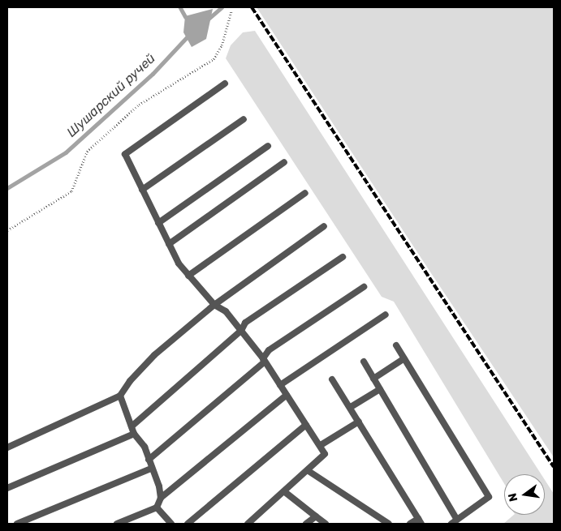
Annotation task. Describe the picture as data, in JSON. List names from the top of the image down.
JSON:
{
  "water": ["Шушарский ручей"],
  "north": "left"
}
